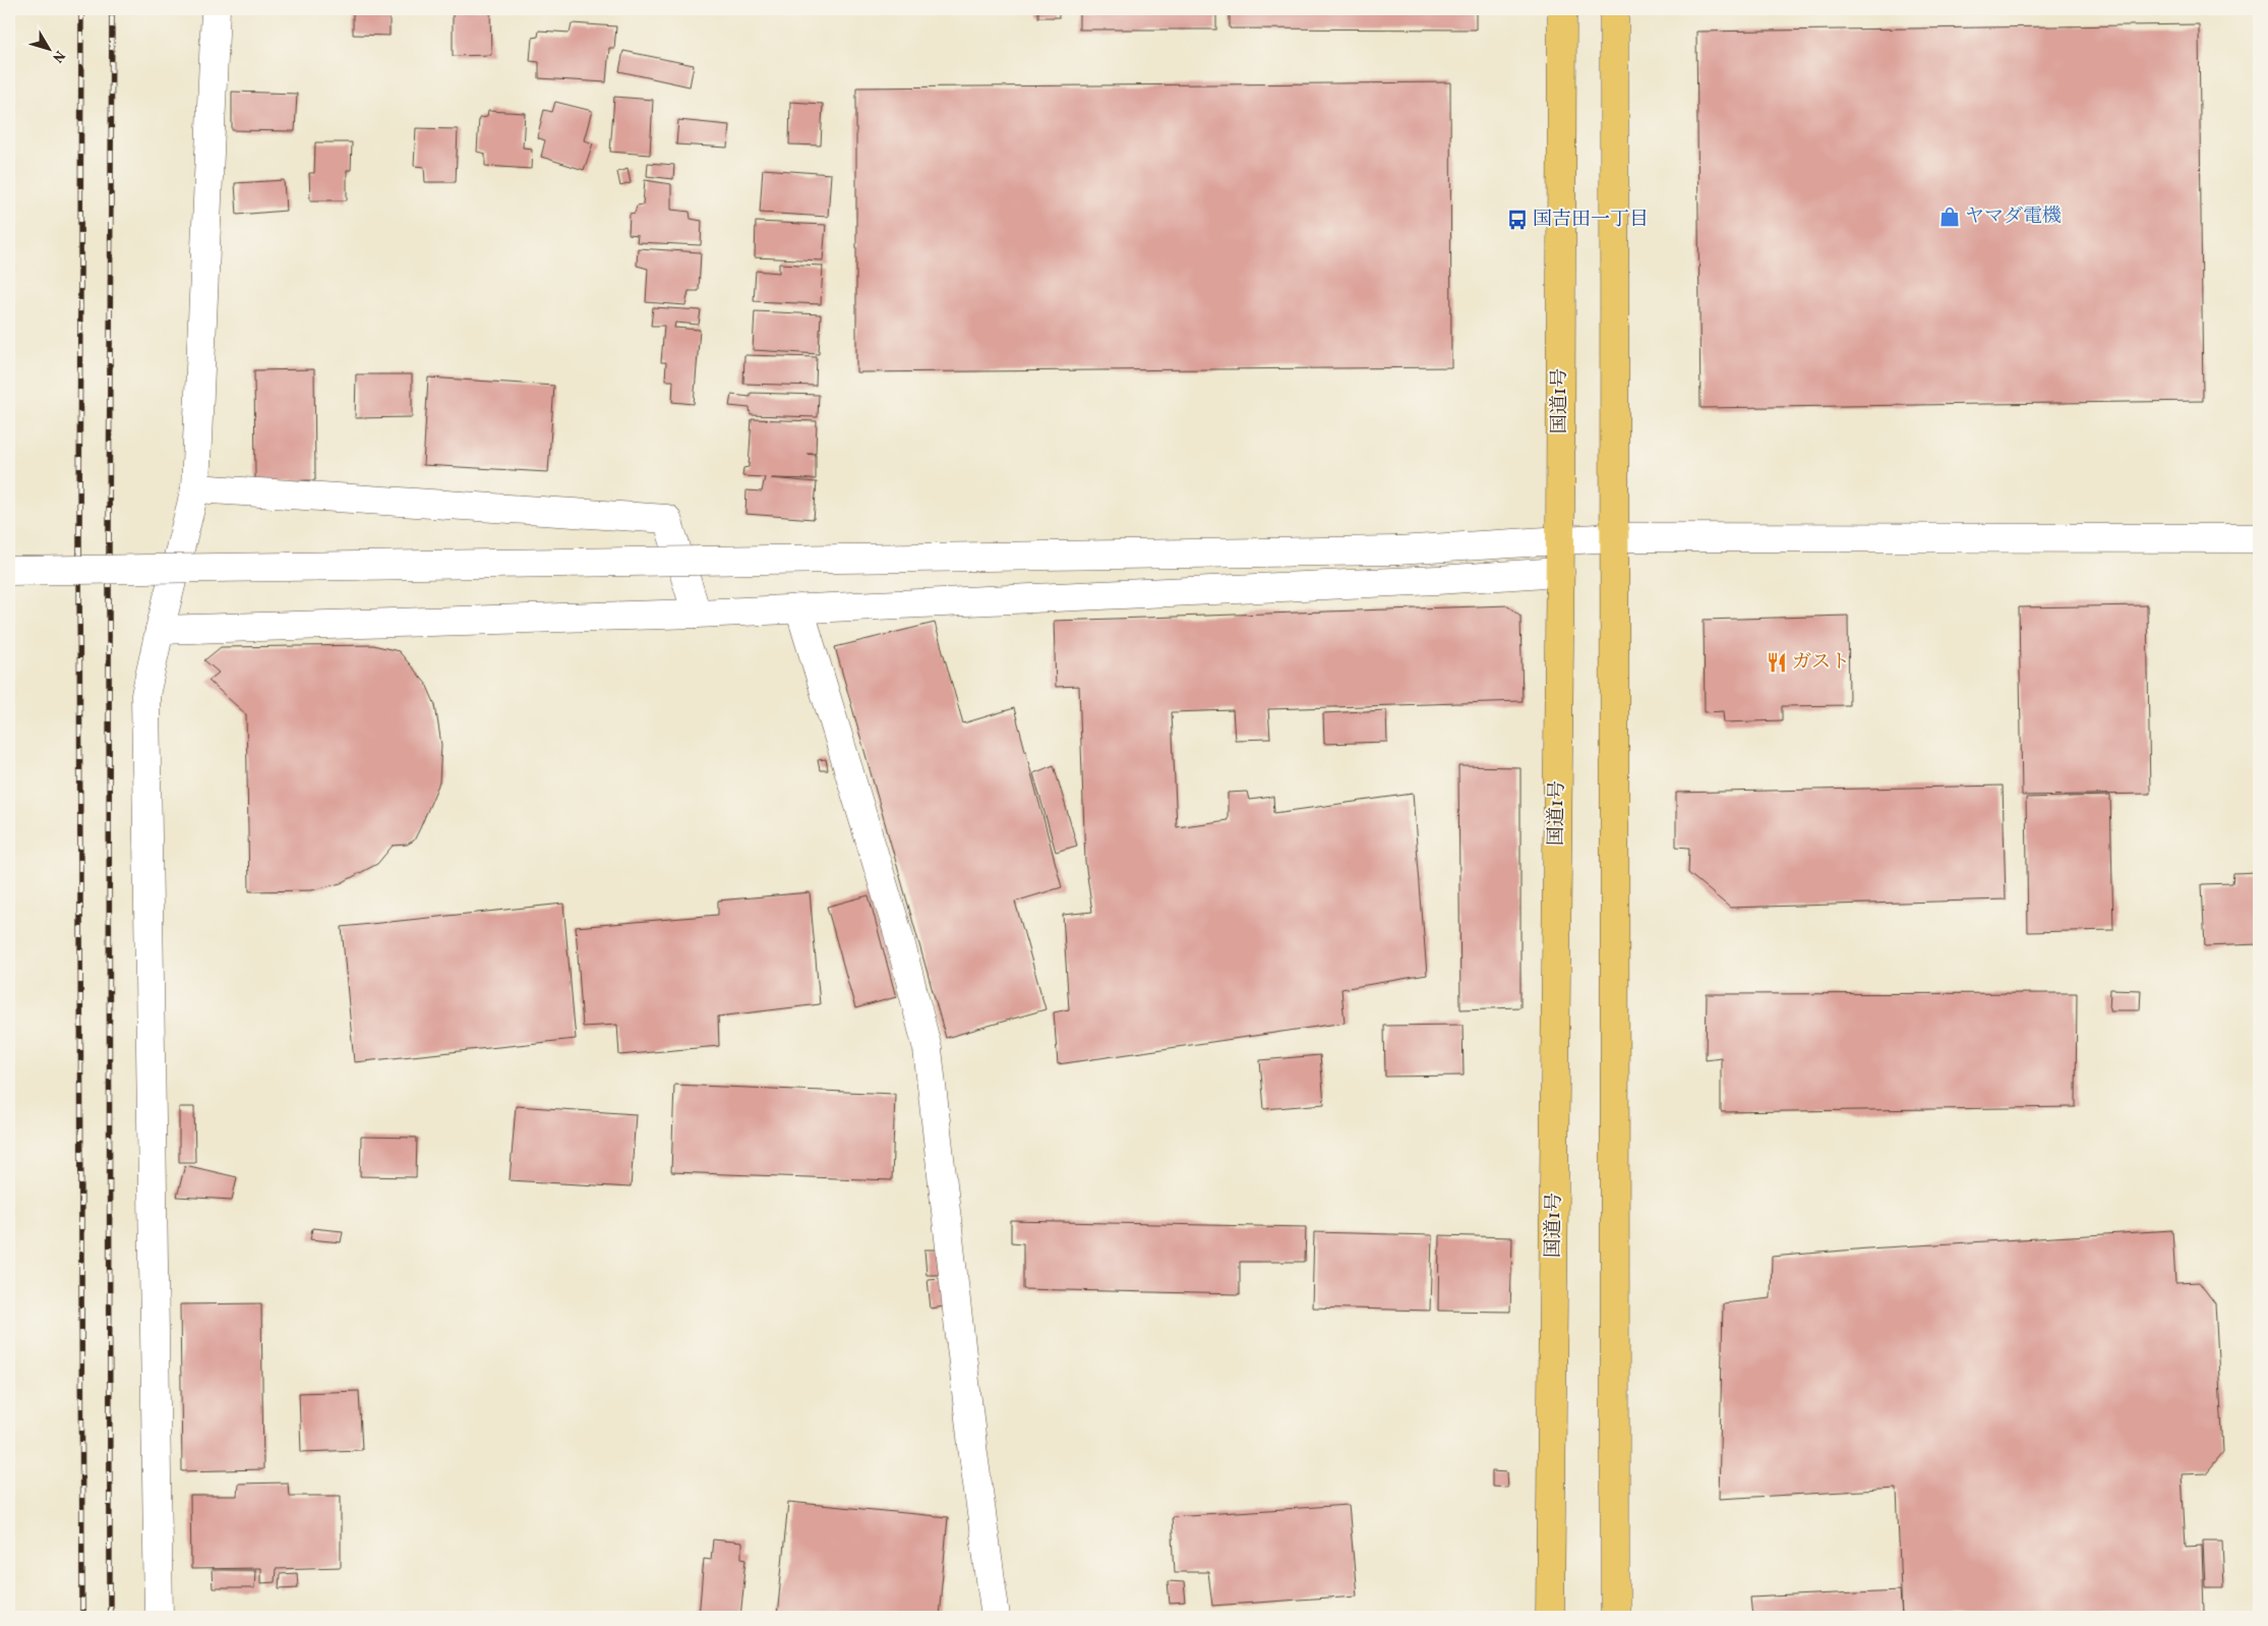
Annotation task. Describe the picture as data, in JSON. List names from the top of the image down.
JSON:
{
  "streets": {
    "highway": ["国道1号"]
  },
  "places": {
    "shop": ["ヤマダ電機"],
    "bus stop": ["国吉田一丁目"],
    "restaurant": ["ガスト"]
  },
  "north": "bottom right"
}
